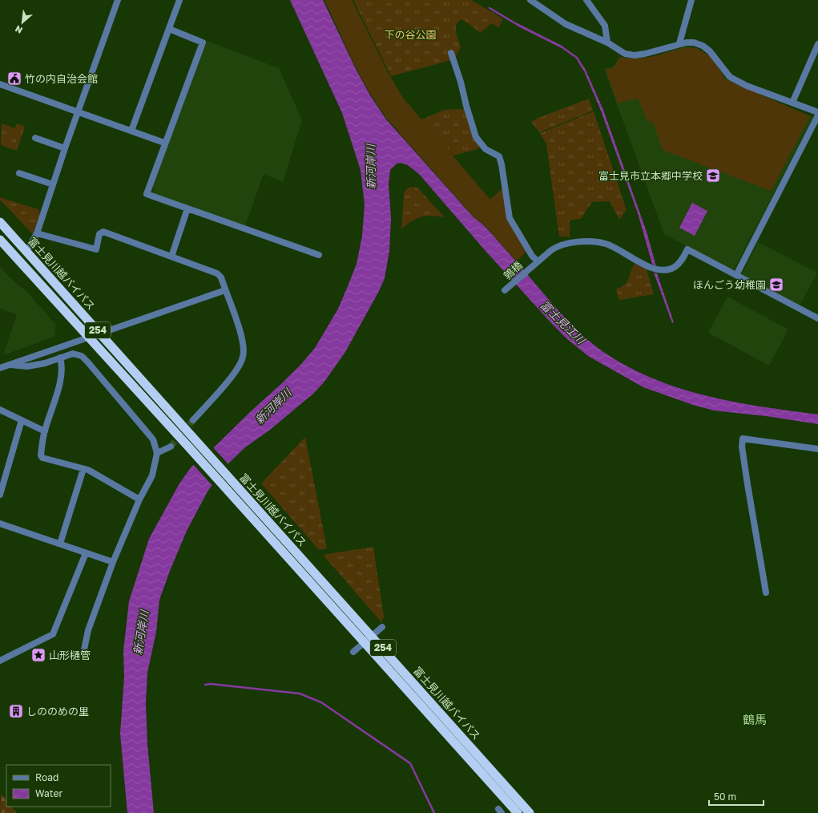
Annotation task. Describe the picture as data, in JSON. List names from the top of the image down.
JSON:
{
  "streets": {
    "highway": ["富士見川越バイパス", "254"],
    "street": ["鶉橋"]
  },
  "districts": ["鶴馬"],
  "water": ["新河岸川", "富士見江川"],
  "parks": ["下の谷公園"],
  "places": {
    "public building": ["竹の内自治会館"],
    "school or university": ["富士見市立本郷中学校", "ほんごう幼稚園"],
    "place": ["山形樋管"],
    "building": ["しののめの里"]
  },
  "legend": ["Road", "Water"],
  "scale_bar": "50 m",
  "north": "bottom left"
}
